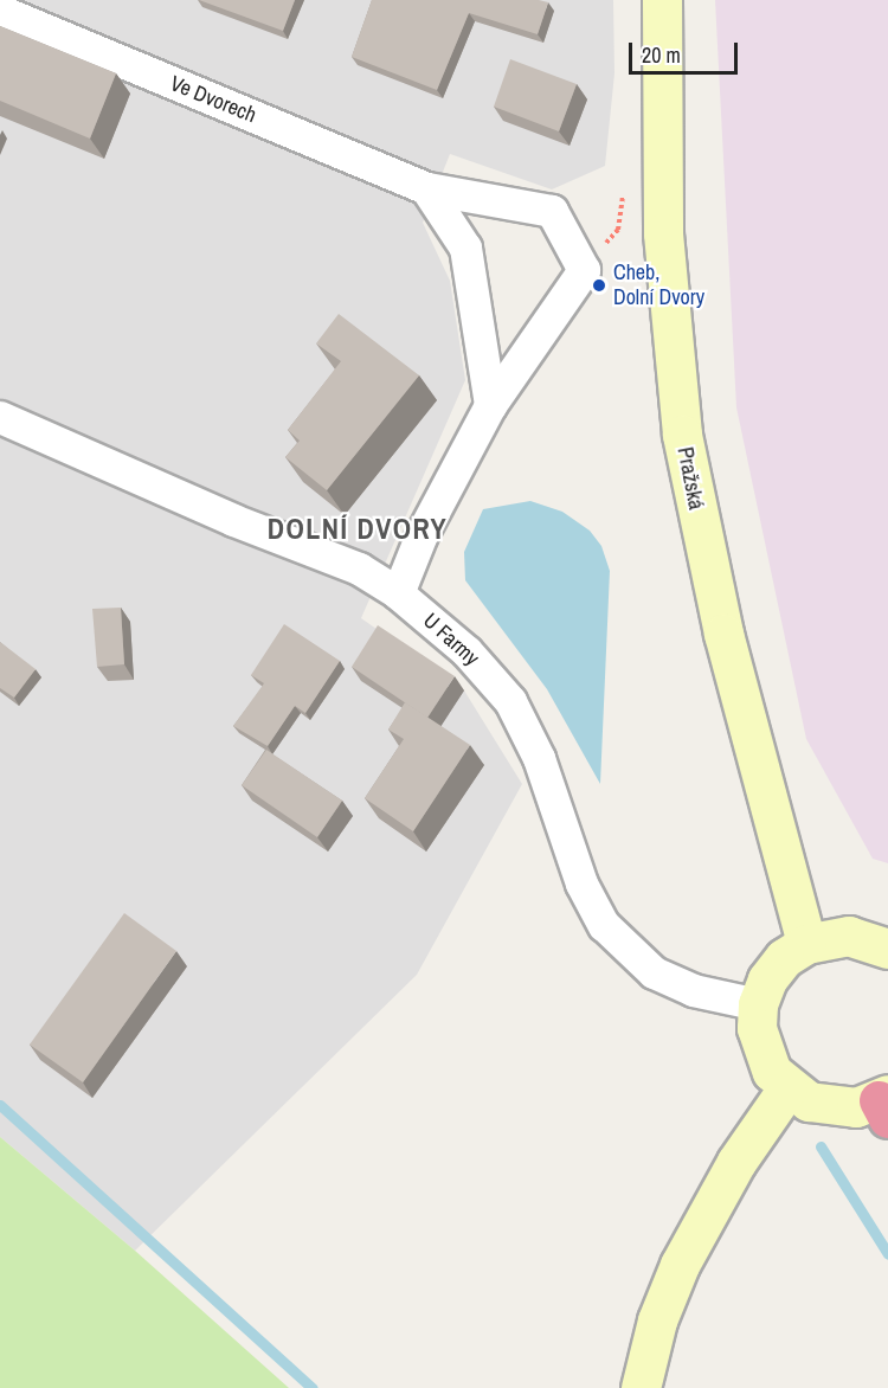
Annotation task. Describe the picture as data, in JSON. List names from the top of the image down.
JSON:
{
  "streets": {
    "main road": ["Pražská"],
    "street": ["Ve Dvorech", "U Farmy"]
  },
  "crossings": [
    ["Ve Dvorech", "U Farmy"]
  ],
  "districts": ["DOLNÍ DVORY"],
  "places": ["Cheb, Dolní Dvory"],
  "scale_bar": "20 m"
}
